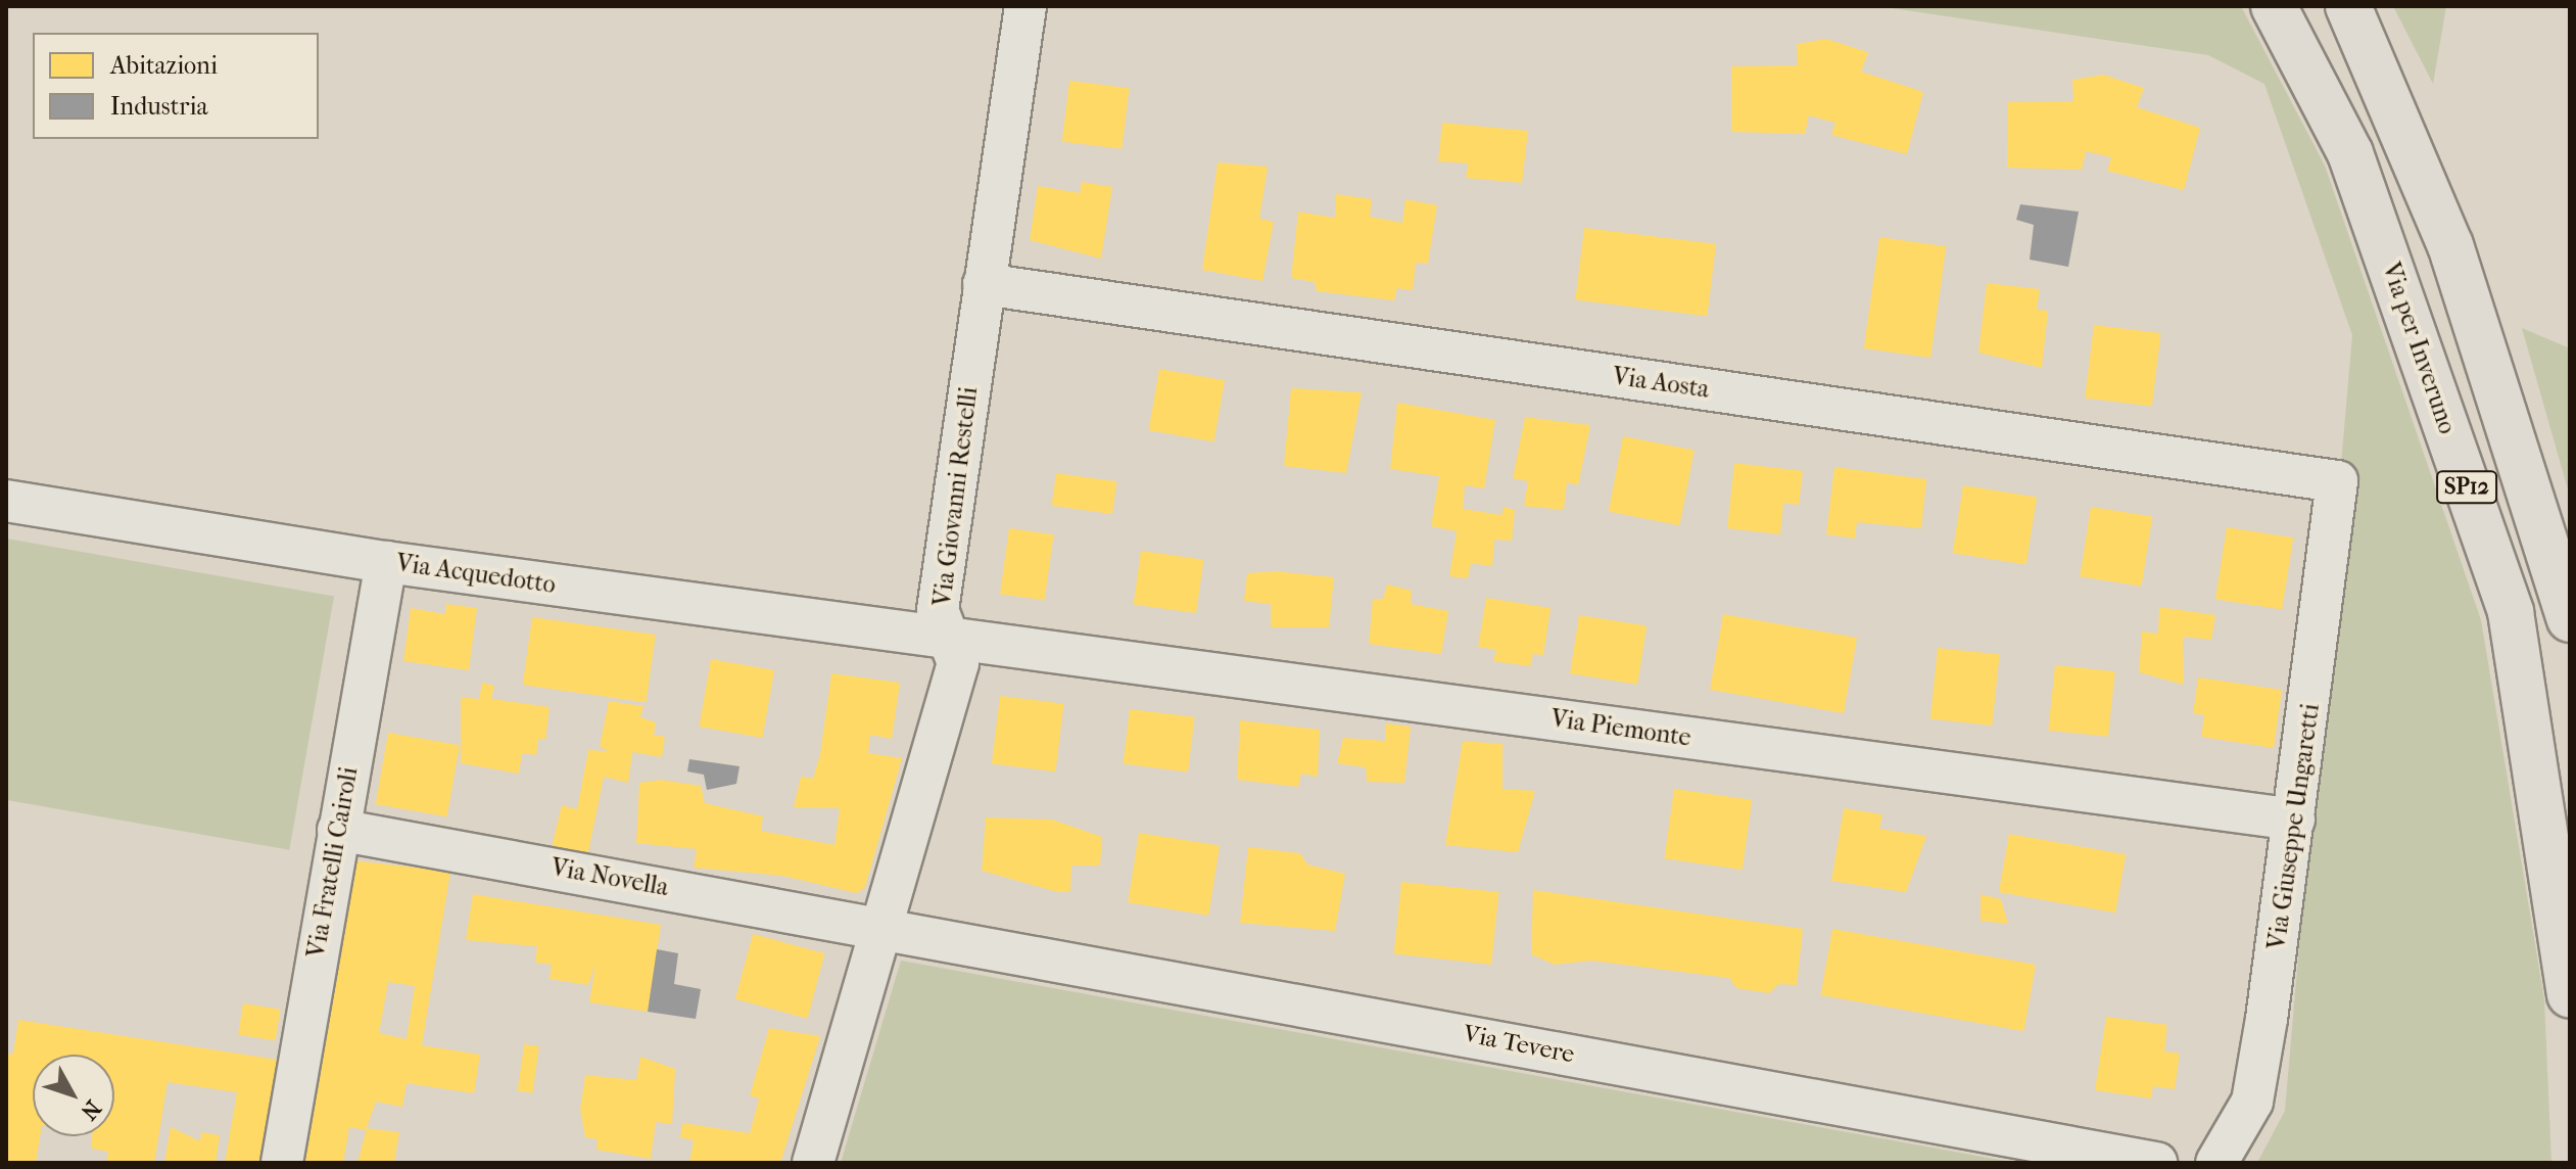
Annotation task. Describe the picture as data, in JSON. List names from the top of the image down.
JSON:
{
  "streets": {
    "main road": ["Via per Inveruno", "SP12"],
    "street": [
      "Via Aosta",
      "Via Giovanni Restelli",
      "Via Acquedotto",
      "Via Piemonte",
      "Via Giuseppe Ungaretti",
      "Via Fratelli Cairoli",
      "Via Novella",
      "Via Tevere"
    ]
  },
  "crossings": [
    ["Via Aosta", "Via Giovanni Restelli"],
    ["Via Aosta", "Via Giuseppe Ungaretti"],
    ["Via Giovanni Restelli", "Via Acquedotto"],
    ["Via Giovanni Restelli", "Via Piemonte"],
    ["Via Giovanni Restelli", "Via Novella"],
    ["Via Giovanni Restelli", "Via Tevere"],
    ["Via Acquedotto", "Via Piemonte"],
    ["Via Acquedotto", "Via Fratelli Cairoli"],
    ["Via Piemonte", "Via Giuseppe Ungaretti"],
    ["Via Fratelli Cairoli", "Via Novella"],
    ["Via Novella", "Via Tevere"]
  ],
  "legend": ["Abitazioni", "Industria"],
  "north": "bottom right"
}
